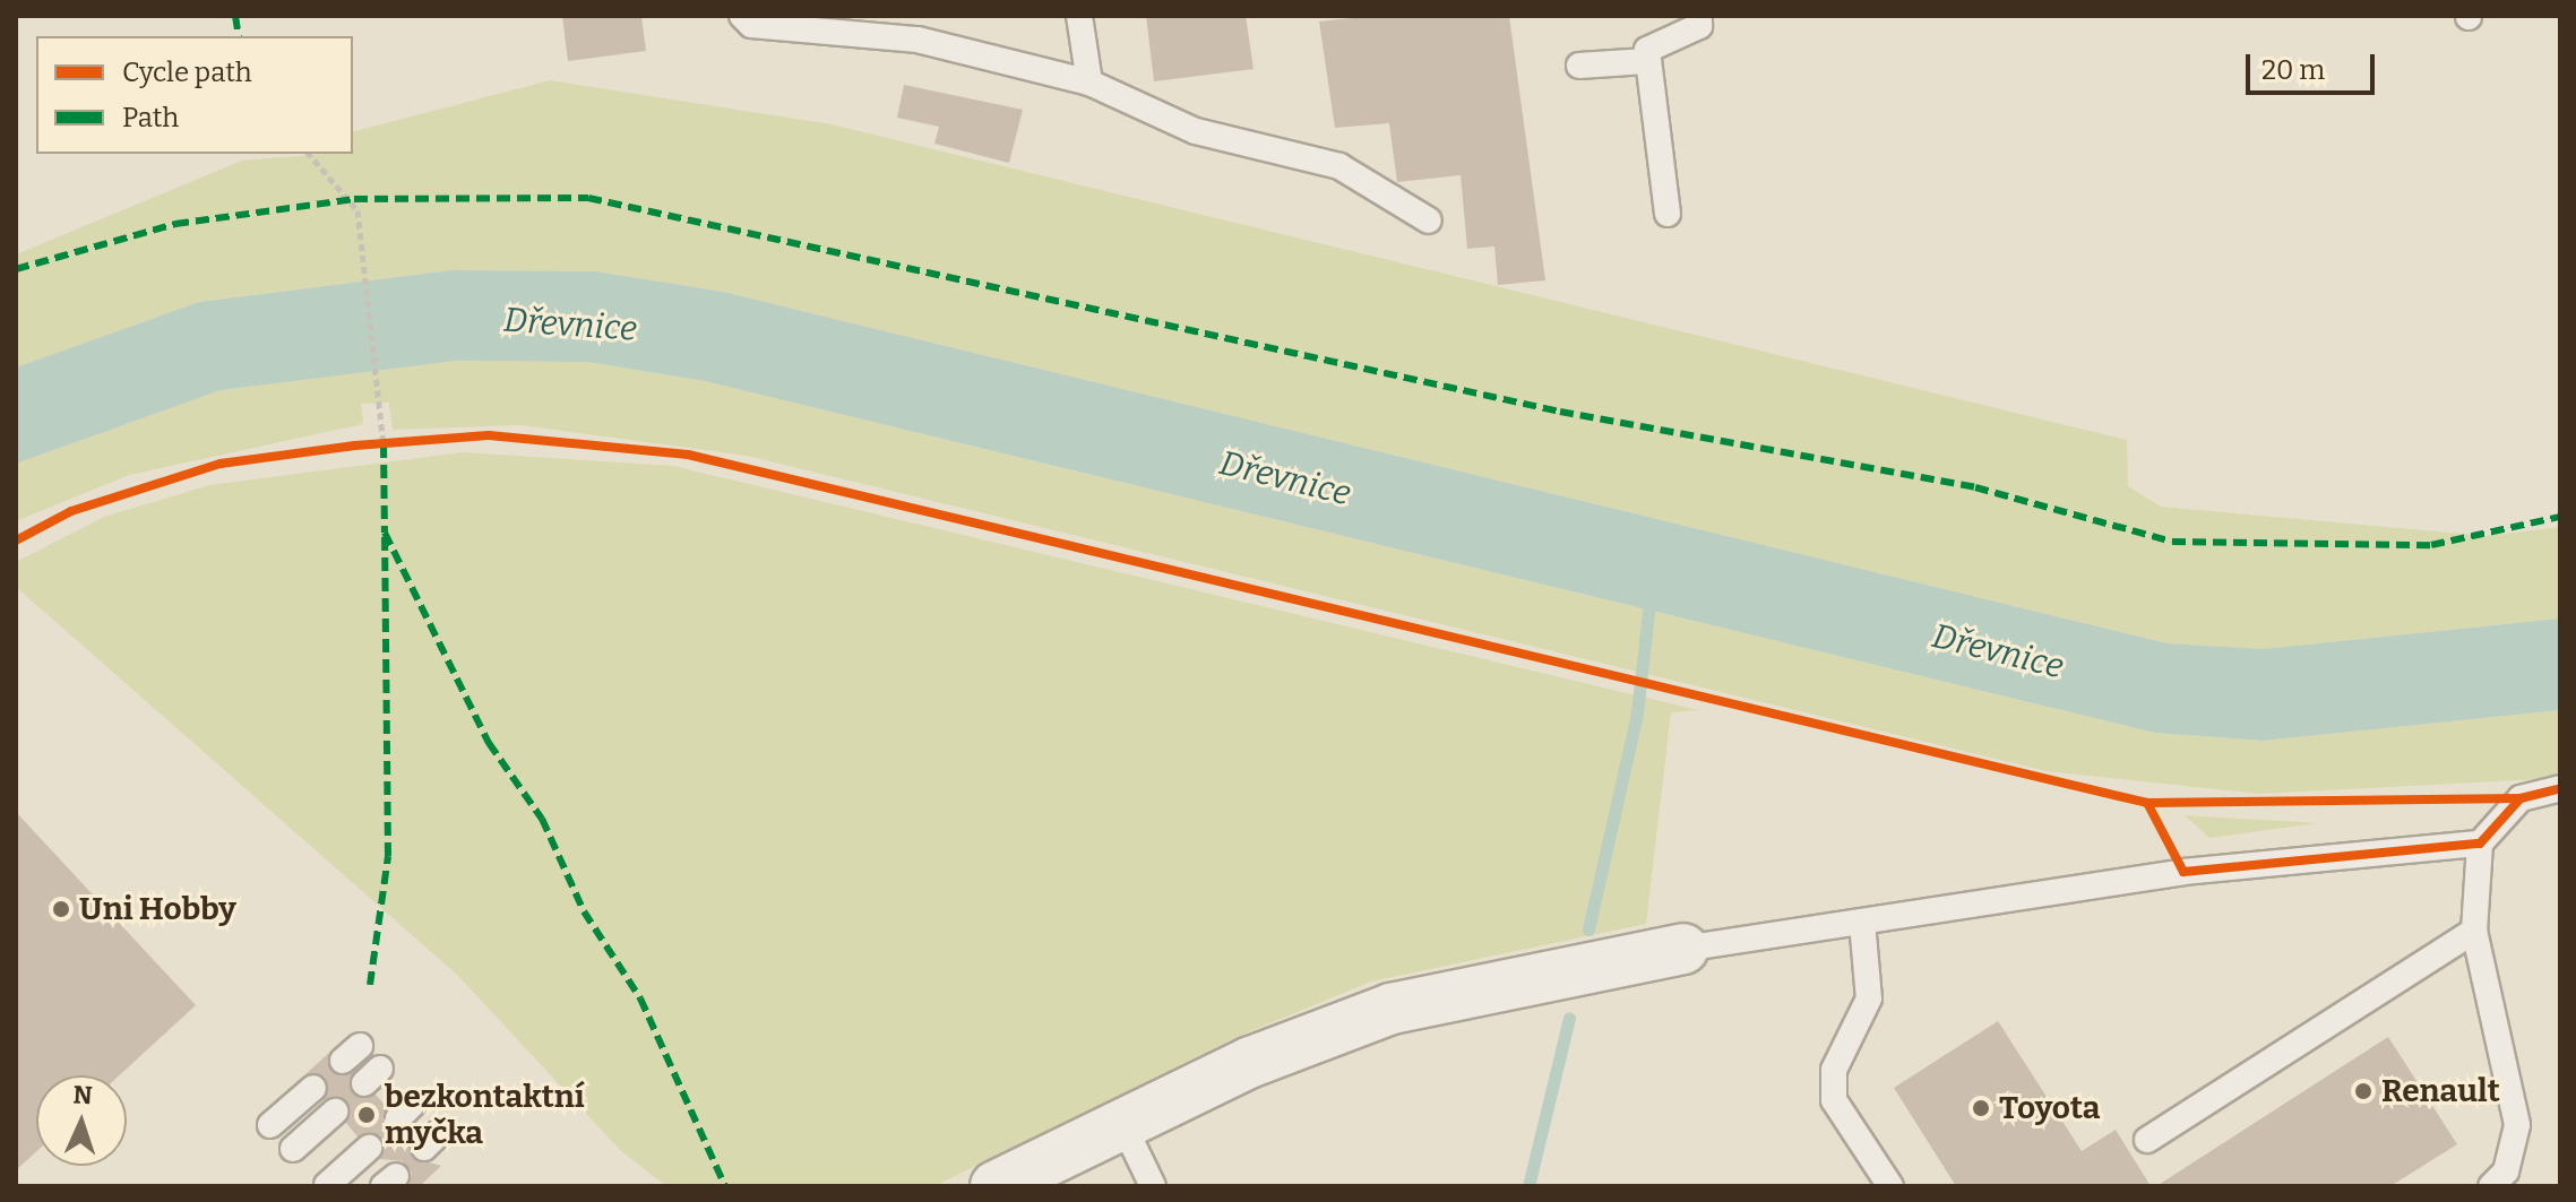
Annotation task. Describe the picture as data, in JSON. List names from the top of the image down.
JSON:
{
  "water": ["Dřevnice"],
  "places": [
    "Uni Hobby",
    "Renault",
    "Toyota",
    "bezkontaktní myčka"
  ],
  "legend": ["Cycle path", "Path"],
  "scale_bar": "20 m",
  "north": "top"
}
